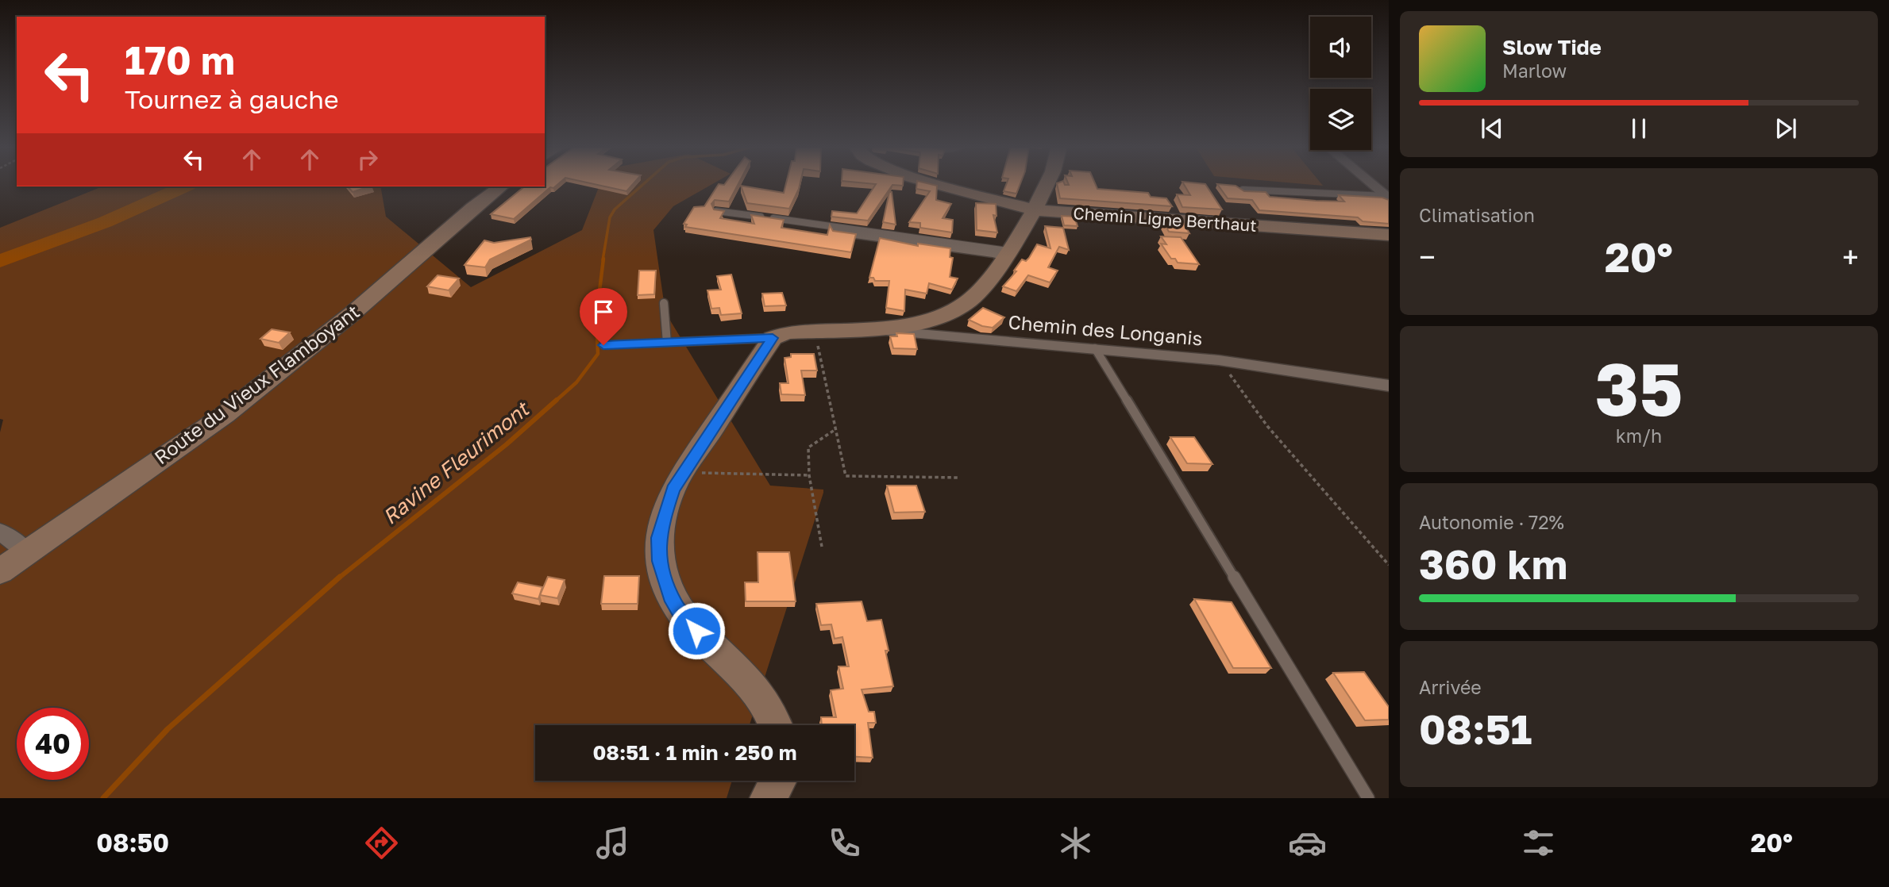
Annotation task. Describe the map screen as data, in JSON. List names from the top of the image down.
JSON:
{
  "streets": {
    "street": ["Chemin Ligne Berthaut", "Chemin des Longanis", "Route du Vieux Flamboyant"]
  },
  "water": ["Ravine Fleurimont"],
  "page": {
    "turn": ["170 m", "Tournez à gauche"],
    "song": ["Slow Tide", "Marlow"],
    "tile": [
      "Climatisation",
      ["35", "km/h"],
      ["Autonomie · 72%", "360 km"],
      ["Arrivée", "08:51"]
    ],
    "heat": ["−", "20°", "+"],
    "limit": "40",
    "trip": "08:51 · 1 min · 250 m",
    "tabs": ["08:50", "20°"]
  }
}
